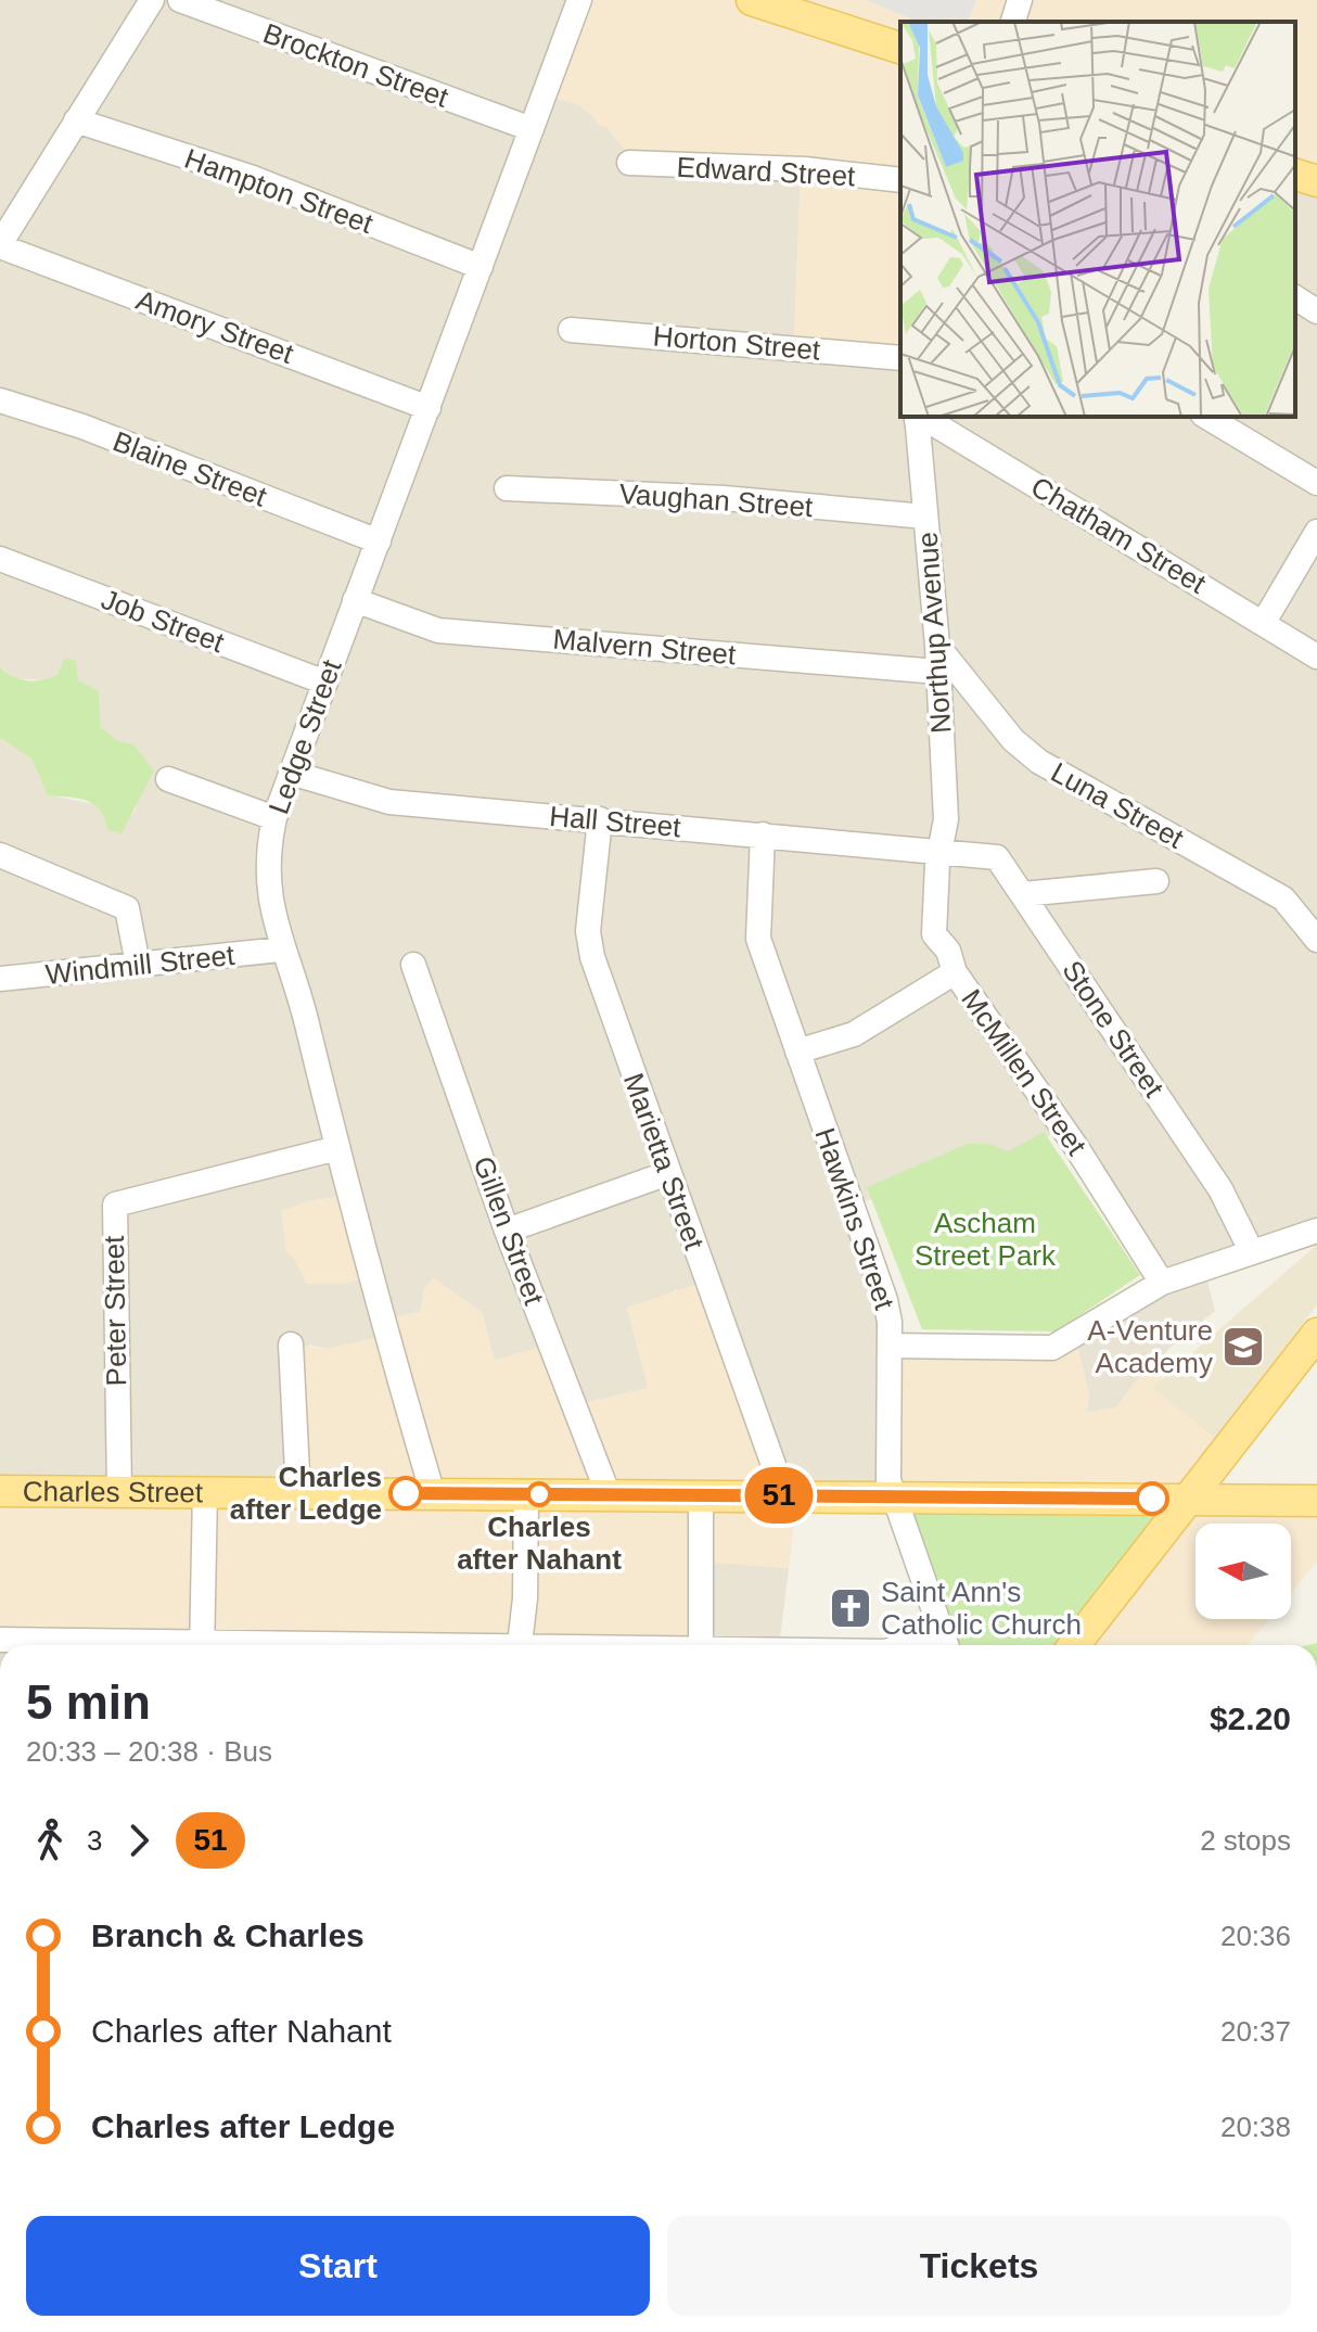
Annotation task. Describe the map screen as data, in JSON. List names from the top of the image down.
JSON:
{
  "streets": {
    "main road": ["Charles Street"],
    "street": [
      "Brockton Street",
      "Edward Street",
      "Hampton Street",
      "Amory Street",
      "Horton Street",
      "Blaine Street",
      "Vaughan Street",
      "Chatham Street",
      "Job Street",
      "Northup Avenue",
      "Malvern Street",
      "Ledge Street",
      "Luna Street",
      "Hall Street",
      "Windmill Street",
      "Stone Street",
      "McMillen Street",
      "Marietta Street",
      "Hawkins Street",
      "Gillen Street",
      "Peter Street"
    ]
  },
  "crossings": [
    ["Brockton Street", "Ledge Street"],
    ["Hampton Street", "Ledge Street"],
    ["Amory Street", "Ledge Street"],
    ["Blaine Street", "Ledge Street"],
    ["Vaughan Street", "Northup Avenue"],
    ["Chatham Street", "Northup Avenue"],
    ["Job Street", "Ledge Street"],
    ["Northup Avenue", "Malvern Street"],
    ["Northup Avenue", "Luna Street"],
    ["Northup Avenue", "Hall Street"],
    ["Northup Avenue", "Stone Street"],
    ["Northup Avenue", "McMillen Street"],
    ["Malvern Street", "Ledge Street"],
    ["Ledge Street", "Hall Street"],
    ["Ledge Street", "Windmill Street"],
    ["Ledge Street", "Peter Street"],
    ["Ledge Street", "Charles Street"],
    ["Hall Street", "Stone Street"],
    ["Hall Street", "McMillen Street"],
    ["Hall Street", "Marietta Street"],
    ["Hall Street", "Hawkins Street"],
    ["Stone Street", "McMillen Street"],
    ["Marietta Street", "Charles Street"],
    ["Hawkins Street", "Charles Street"],
    ["Gillen Street", "Charles Street"],
    ["Peter Street", "Charles Street"]
  ],
  "parks": ["Ascham Street Park"],
  "places": {
    "school or university": ["A-Venture Academy"],
    "other": ["Charles after Ledge", "Charles after Nahant"],
    "church": ["Saint Ann's Catholic Church"]
  },
  "lines": ["bus line 51"],
  "north": "left",
  "page": {
    "on_map": "51",
    "heading": ["5 min", "20:33 – 20:38 · Bus", "$2.20"],
    "legs": ["3", "51", "2 stops"],
    "list": [
      {
        "name": "Branch & Charles",
        "value": "20:36"
      },
      {
        "name": "Charles after Nahant",
        "value": "20:37"
      },
      {
        "name": "Charles after Ledge",
        "value": "20:38"
      }
    ],
    "buttons": ["Start", "Tickets"]
  }
}
